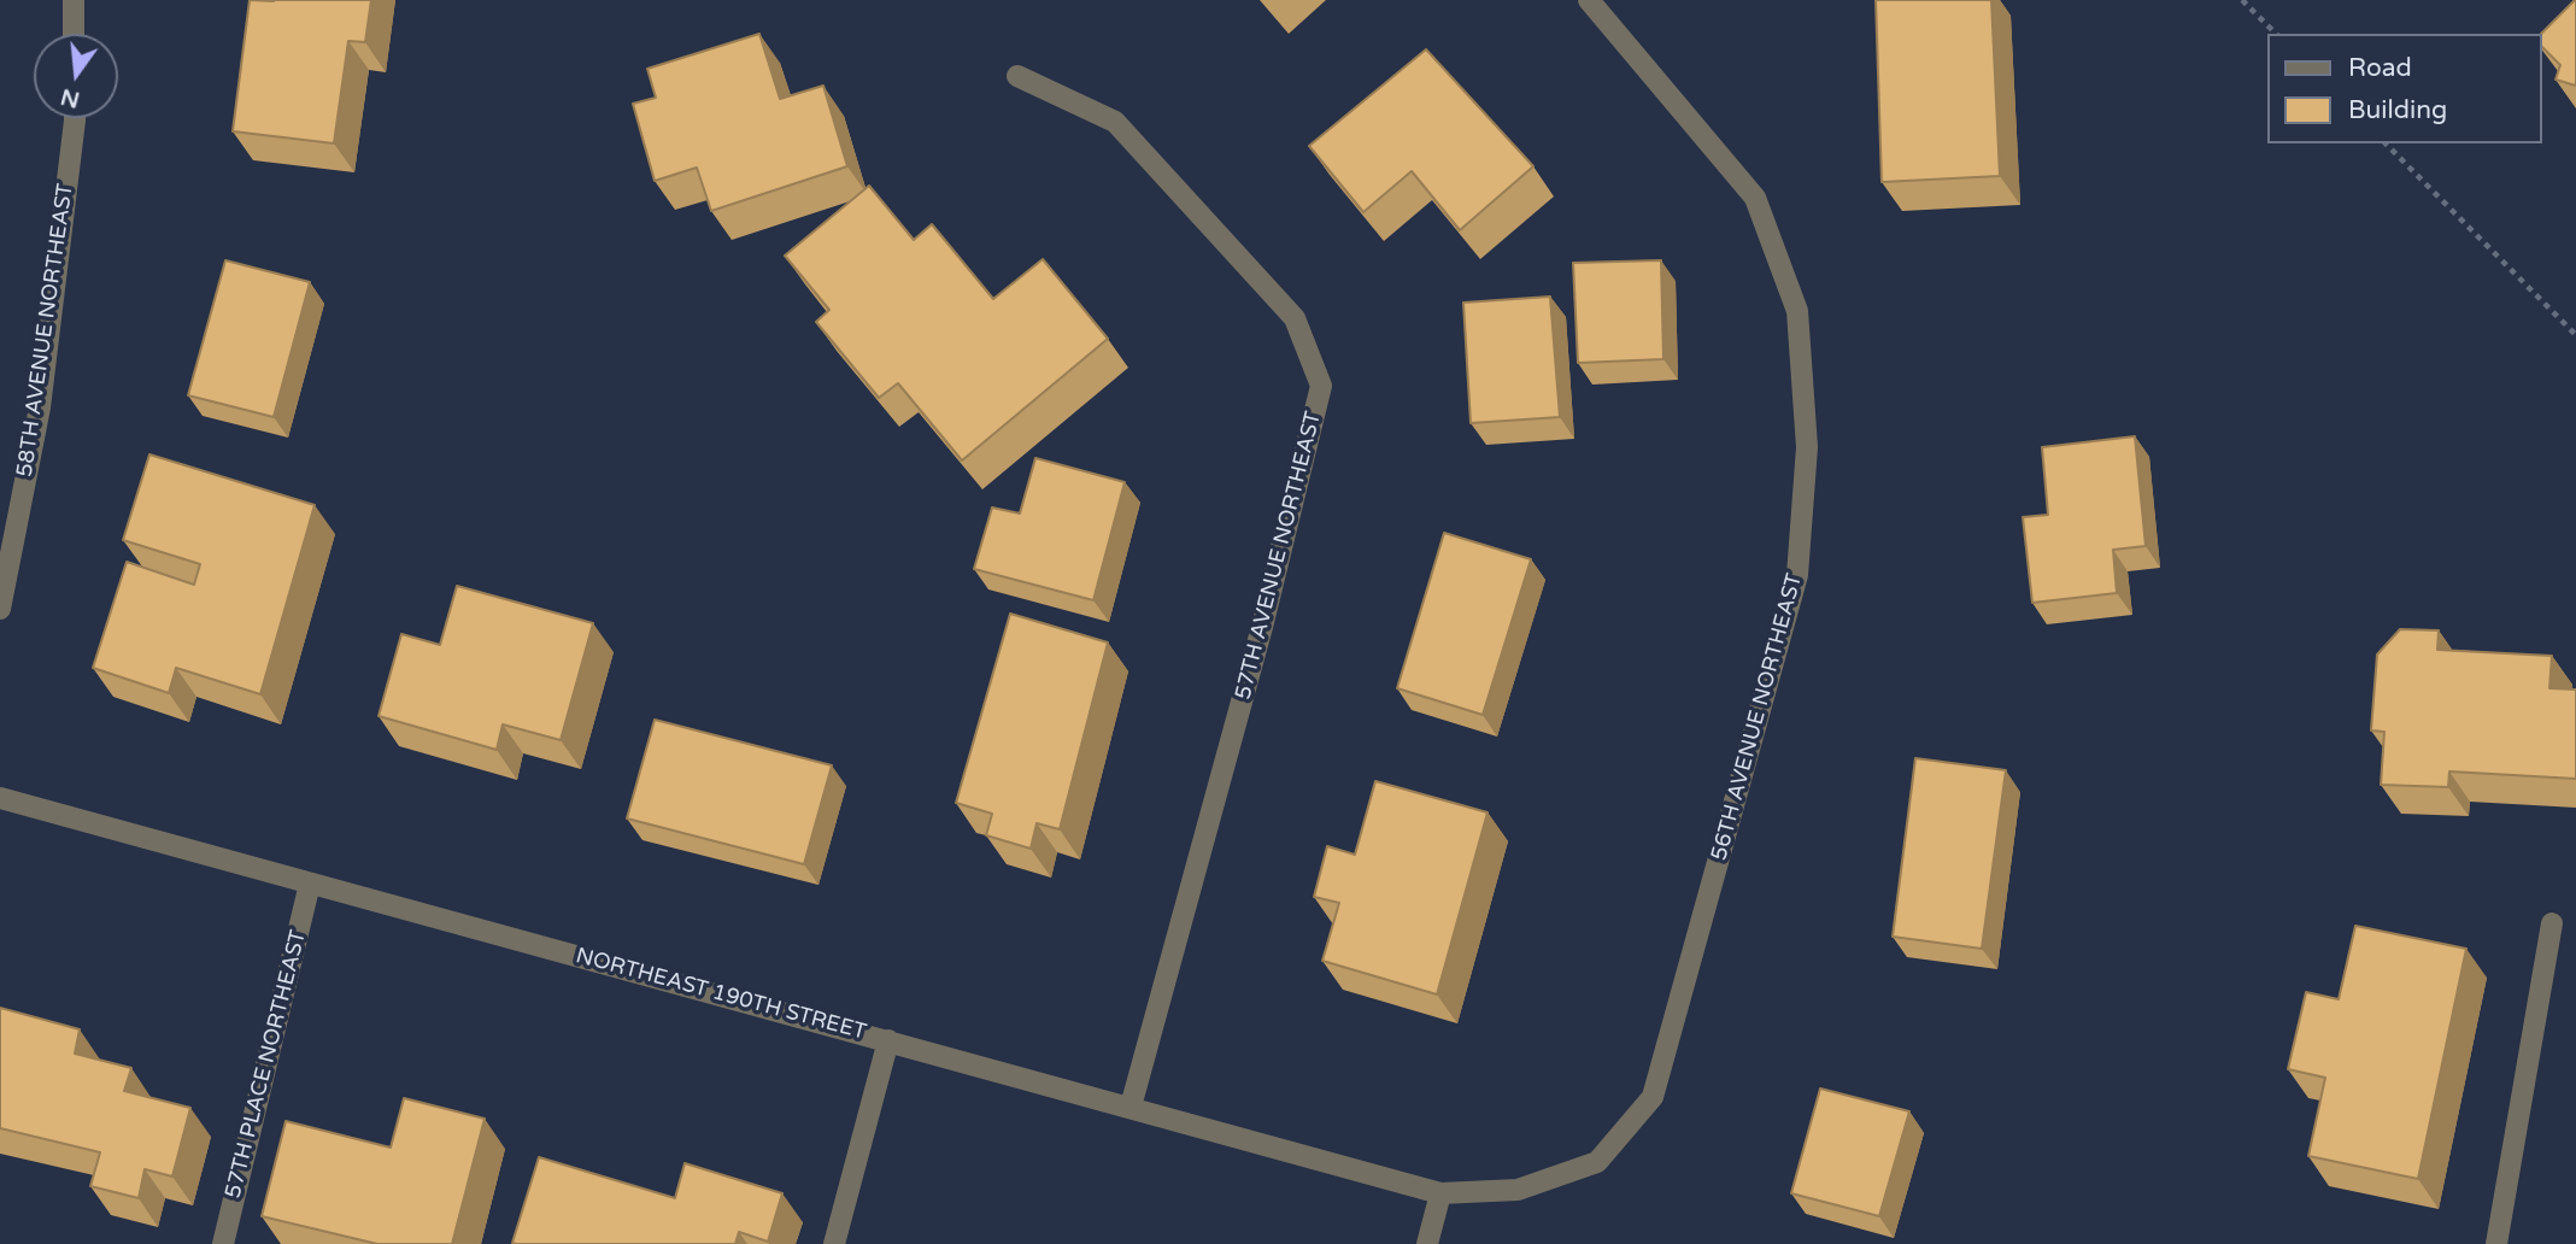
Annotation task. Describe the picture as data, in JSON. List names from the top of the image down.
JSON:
{
  "streets": {
    "street": [
      "58TH AVENUE NORTHEAST",
      "57TH AVENUE NORTHEAST",
      "56TH AVENUE NORTHEAST",
      "NORTHEAST 190TH STREET",
      "57TH PLACE NORTHEAST"
    ]
  },
  "crossings": [
    ["57TH AVENUE NORTHEAST", "NORTHEAST 190TH STREET"],
    ["56TH AVENUE NORTHEAST", "NORTHEAST 190TH STREET"],
    ["NORTHEAST 190TH STREET", "57TH PLACE NORTHEAST"]
  ],
  "legend": ["Road", "Building"],
  "north": "bottom"
}
